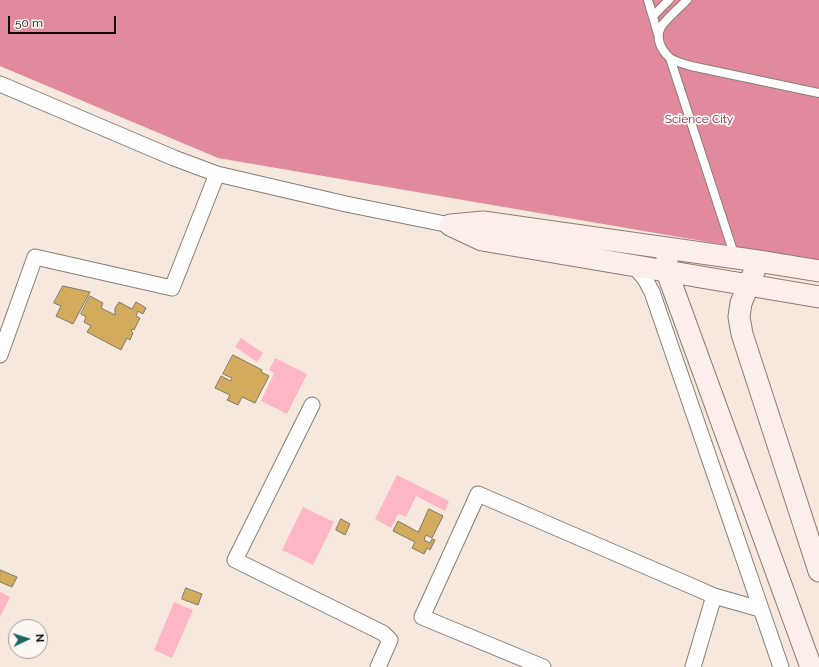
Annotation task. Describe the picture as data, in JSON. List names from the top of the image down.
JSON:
{
  "parks": ["Science City"],
  "scale_bar": "50 m",
  "north": "right"
}
